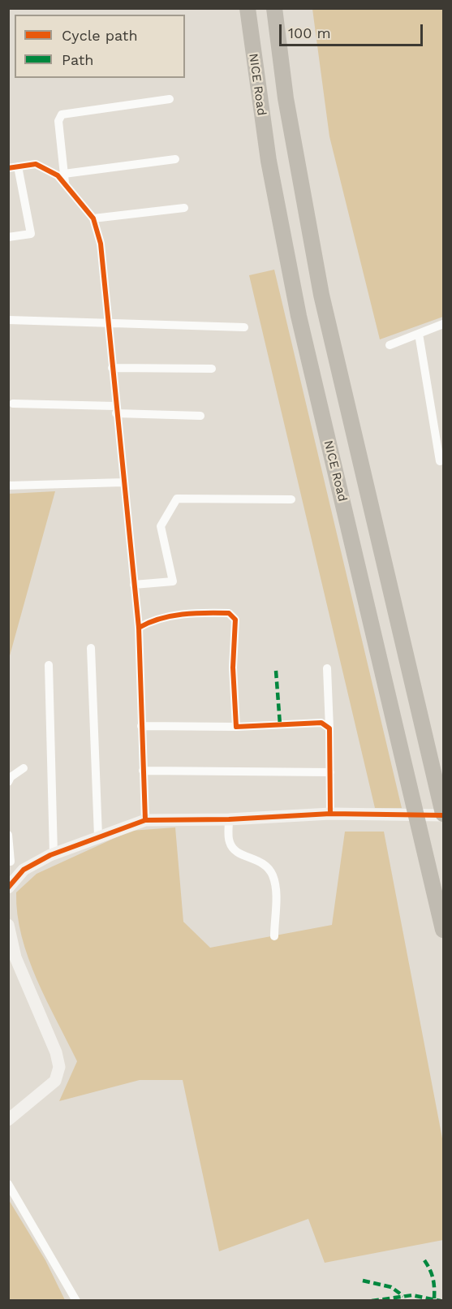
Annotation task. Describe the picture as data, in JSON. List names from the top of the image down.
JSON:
{
  "streets": {
    "highway": ["NICE Road"]
  },
  "legend": ["Cycle path", "Path"],
  "scale_bar": "100 m"
}
